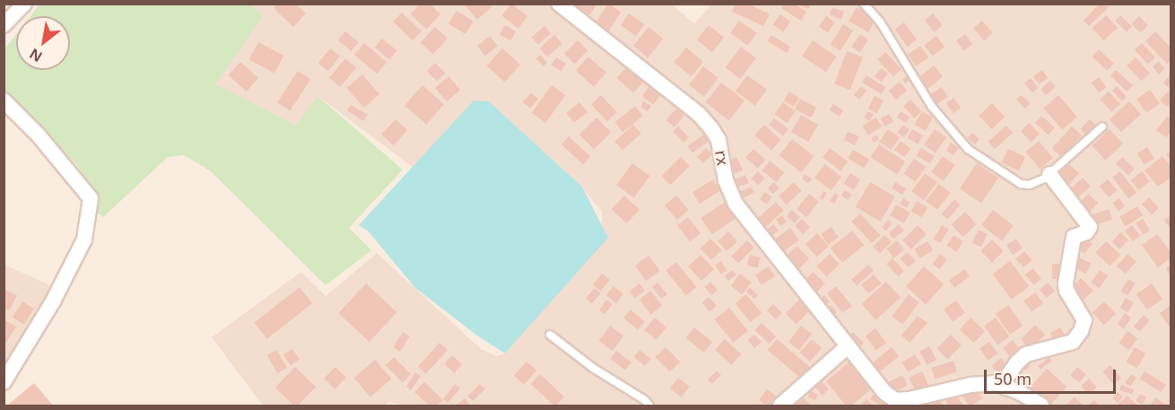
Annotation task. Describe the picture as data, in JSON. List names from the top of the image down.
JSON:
{
  "streets": {
    "street": ["rx"]
  },
  "scale_bar": "50 m",
  "north": "bottom left"
}
